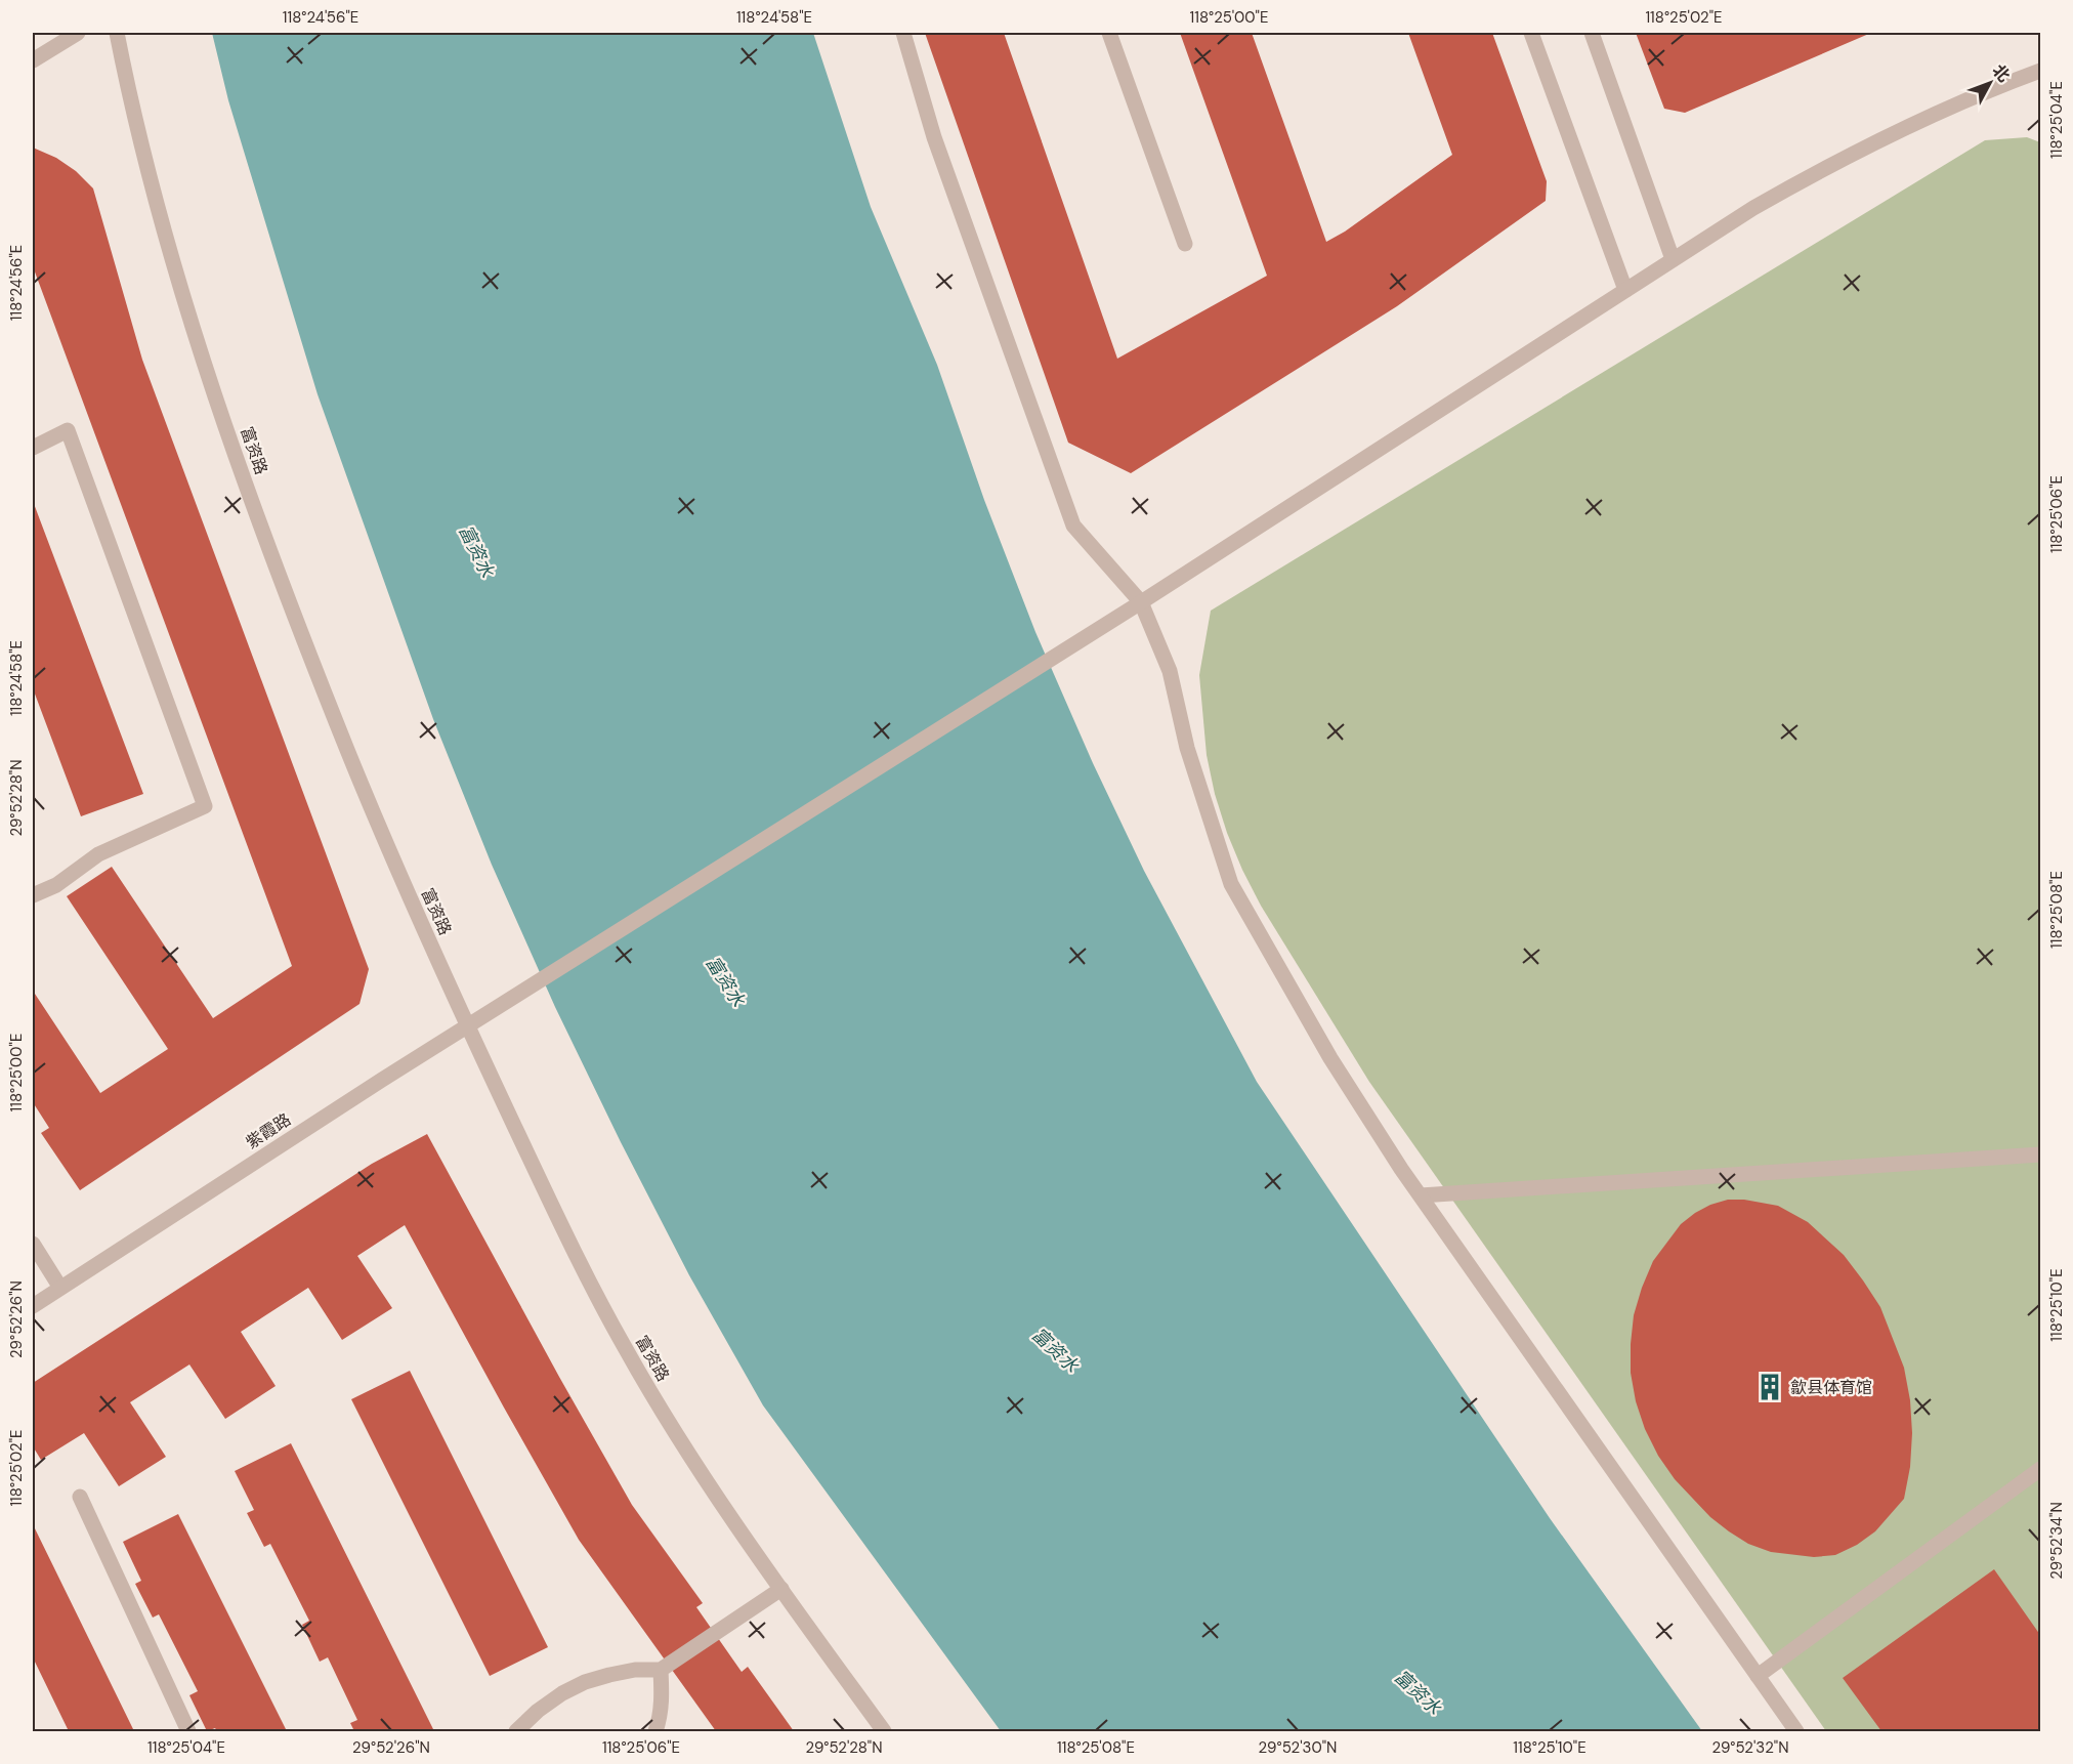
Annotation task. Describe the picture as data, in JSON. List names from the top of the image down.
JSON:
{
  "streets": {
    "street": ["富资路", "紫霞路"]
  },
  "crossings": [
    ["富资路", "紫霞路"]
  ],
  "water": ["富资水"],
  "places": {
    "building": ["歙县体育馆"]
  },
  "north": "top right",
  "coordinates": [
    "118°24'56\"E",
    "118°24'58\"E",
    "118°25'00\"E",
    "118°25'02\"E",
    "118°25'04\"E",
    "118°25'06\"E",
    "29°52'28\"N",
    "118°25'08\"E",
    "118°25'10\"E",
    "29°52'26\"N",
    "29°52'34\"N",
    "29°52'30\"N",
    "29°52'32\"N"
  ]
}
